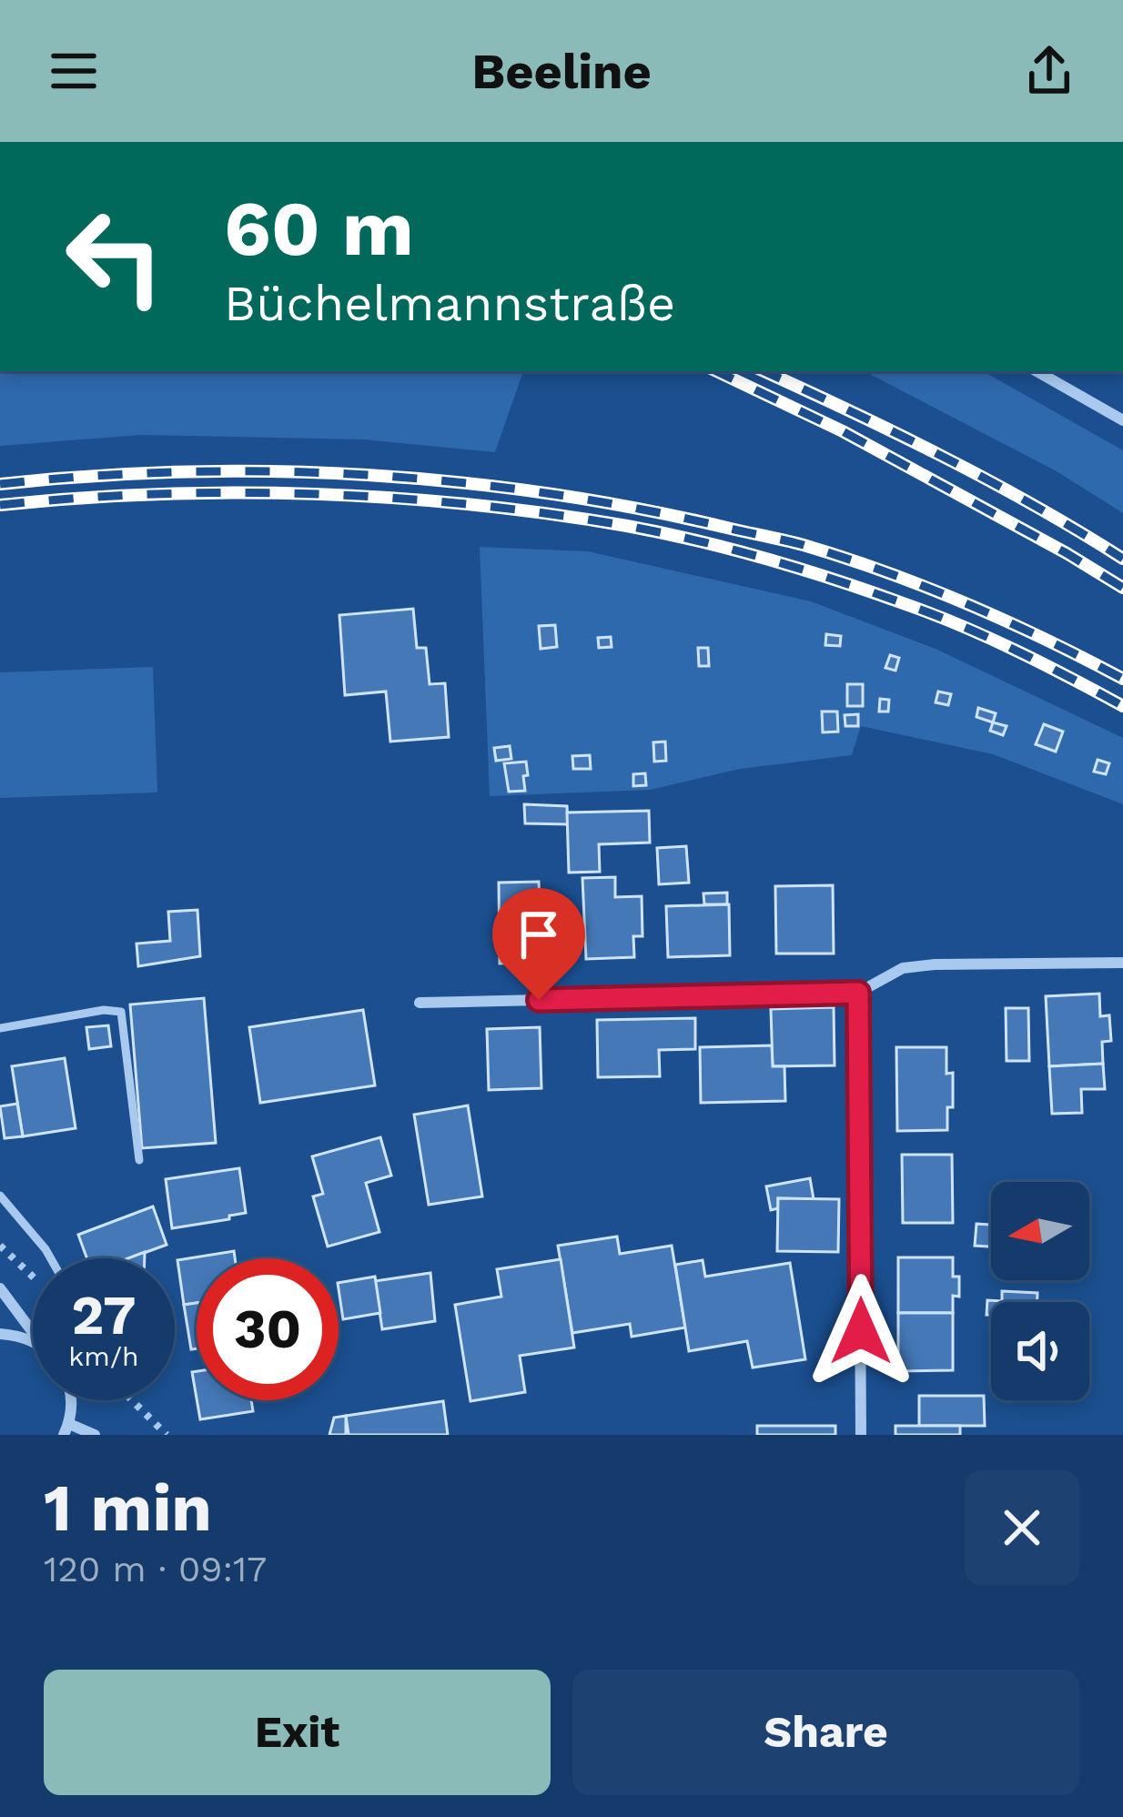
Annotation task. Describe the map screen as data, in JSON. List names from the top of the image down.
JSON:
{
  "north": "left",
  "page": {
    "header": "Beeline",
    "turn": ["60 m", "Büchelmannstraße"],
    "speed": "27 km/h",
    "limit": "30",
    "heading": ["1 min", "120 m · 09:17"],
    "buttons": ["Exit", "Share"]
  }
}
